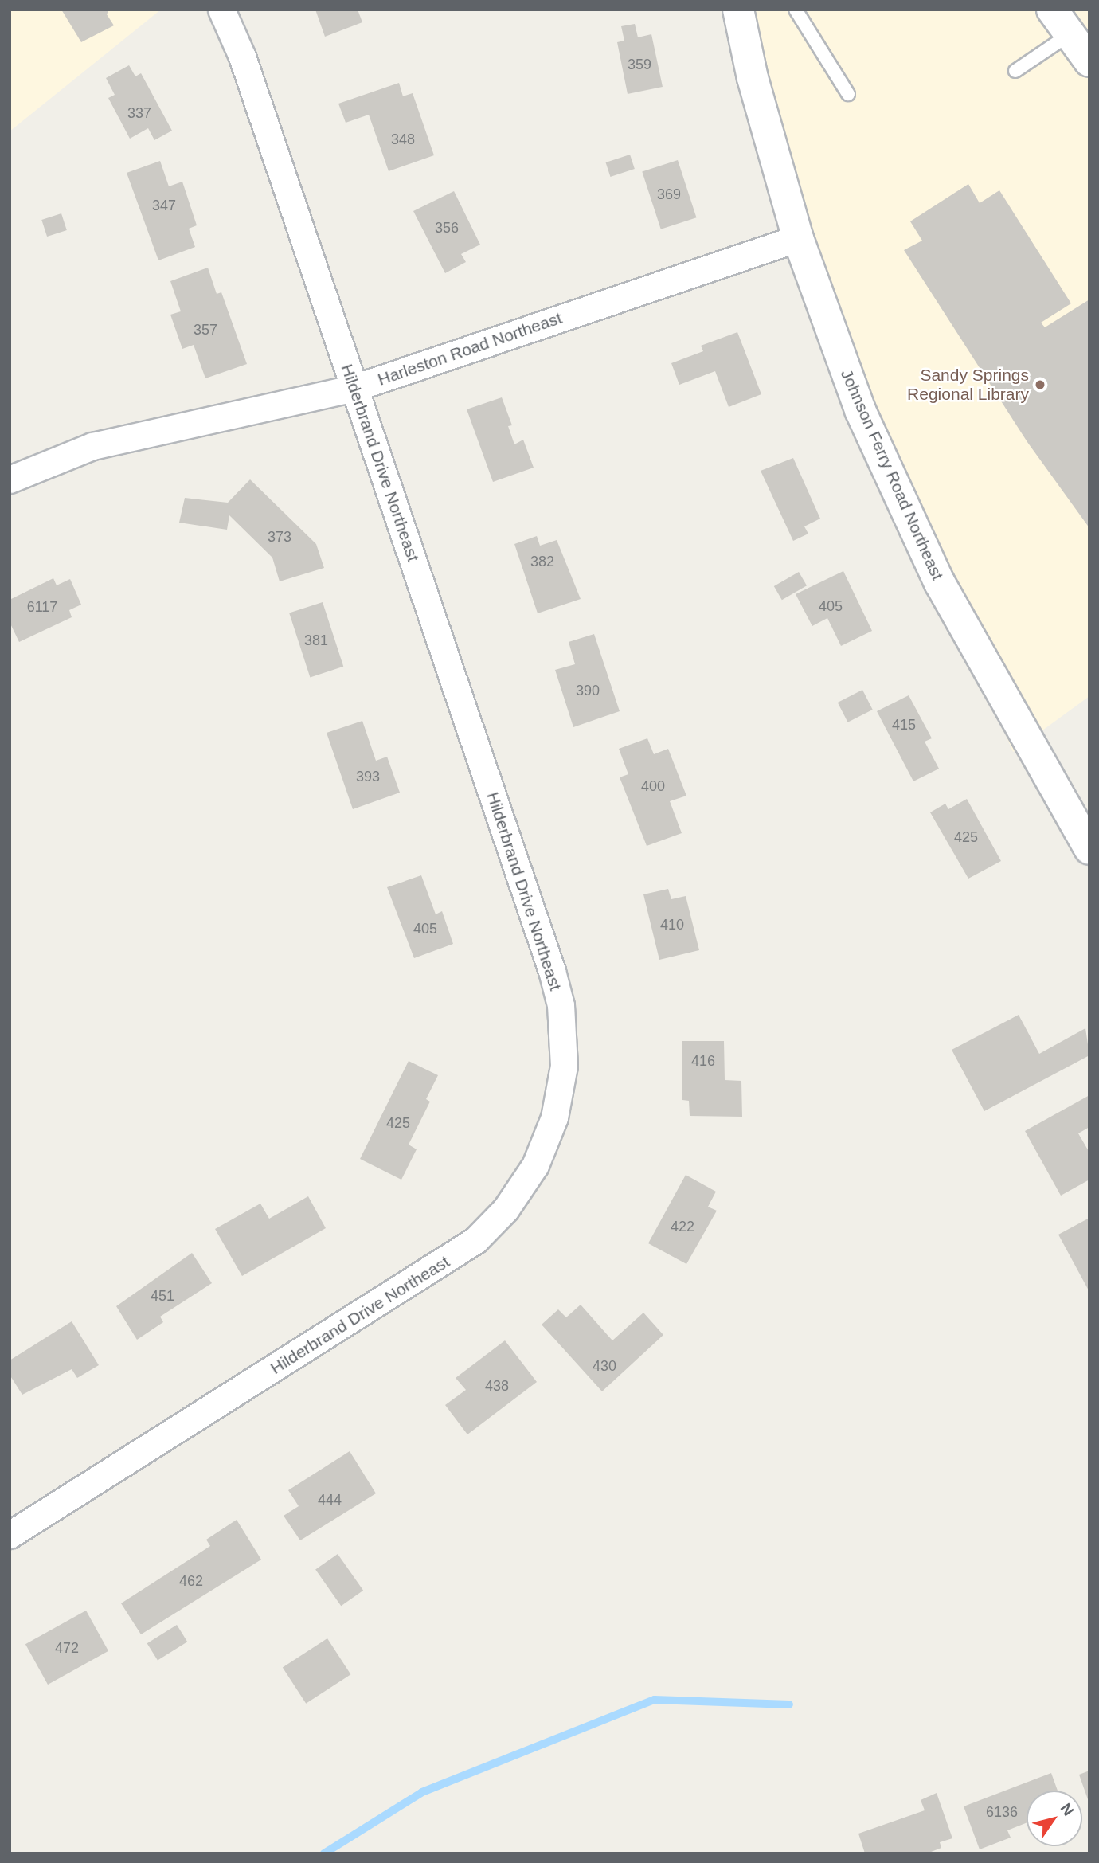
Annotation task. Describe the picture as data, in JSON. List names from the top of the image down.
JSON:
{
  "streets": {
    "street": ["Harleston Road Northeast", "Hilderbrand Drive Northeast", "Johnson Ferry Road Northeast"]
  },
  "crossings": [
    ["Harleston Road Northeast", "Hilderbrand Drive Northeast"],
    ["Harleston Road Northeast", "Johnson Ferry Road Northeast"]
  ],
  "places": ["Sandy Springs Regional Library"],
  "house_numbers": [
    "359",
    "337",
    "348",
    "369",
    "347",
    "356",
    "357",
    "373",
    "382",
    "405",
    "6117",
    "381",
    "390",
    "415",
    "393",
    "400",
    "425",
    "410",
    "405",
    "416",
    "425",
    "422",
    "451",
    "430",
    "438",
    "444",
    "462",
    "472",
    "6136"
  ],
  "north": "top right"
}
